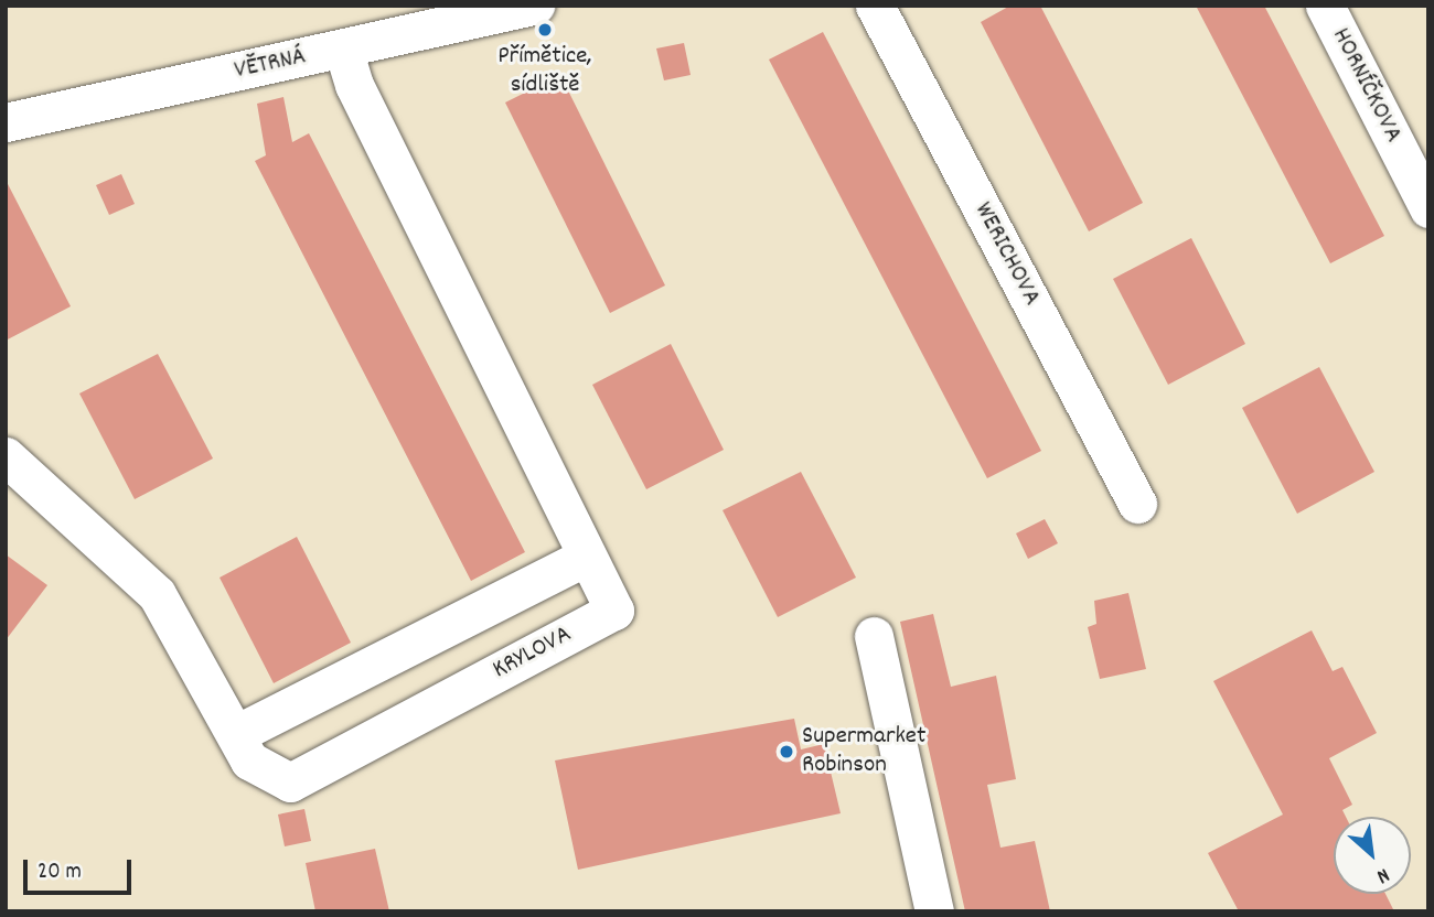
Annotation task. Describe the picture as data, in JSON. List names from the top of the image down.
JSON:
{
  "streets": {
    "street": [
      "VĚTRNÁ",
      "HORNÍČKOVA",
      "WERICHOVA",
      "KRYLOVA"
    ]
  },
  "crossings": [
    ["VĚTRNÁ", "KRYLOVA"]
  ],
  "places": ["Přímětice, sídliště", "Supermarket Robinson"],
  "scale_bar": "20 m",
  "north": "bottom right"
}
